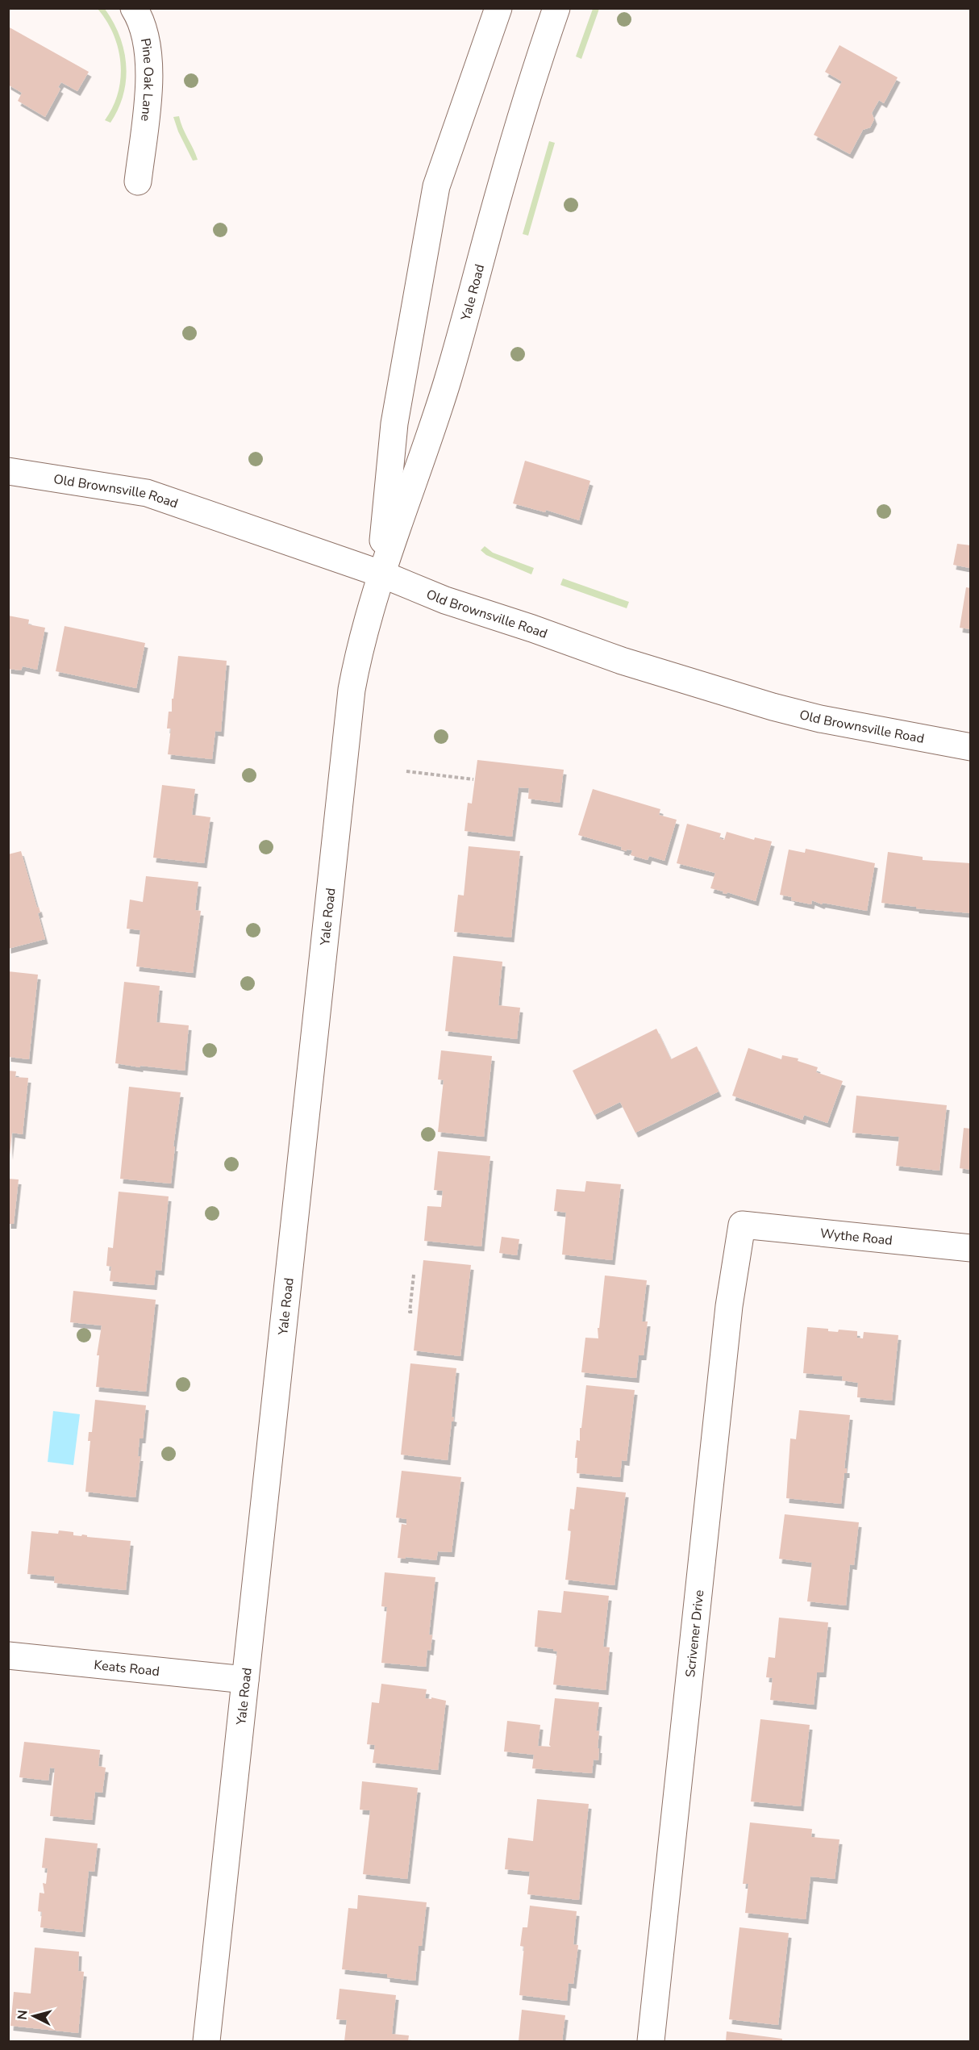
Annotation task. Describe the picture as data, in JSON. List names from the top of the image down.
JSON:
{
  "streets": {
    "main road": [
      "Pine Oak Lane",
      "Yale Road",
      "Old Brownsville Road",
      "Wythe Road",
      "Scrivener Drive",
      "Keats Road"
    ]
  },
  "crossings": [
    ["Yale Road", "Old Brownsville Road"],
    ["Yale Road", "Keats Road"],
    ["Wythe Road", "Scrivener Drive"]
  ],
  "north": "left"
}
